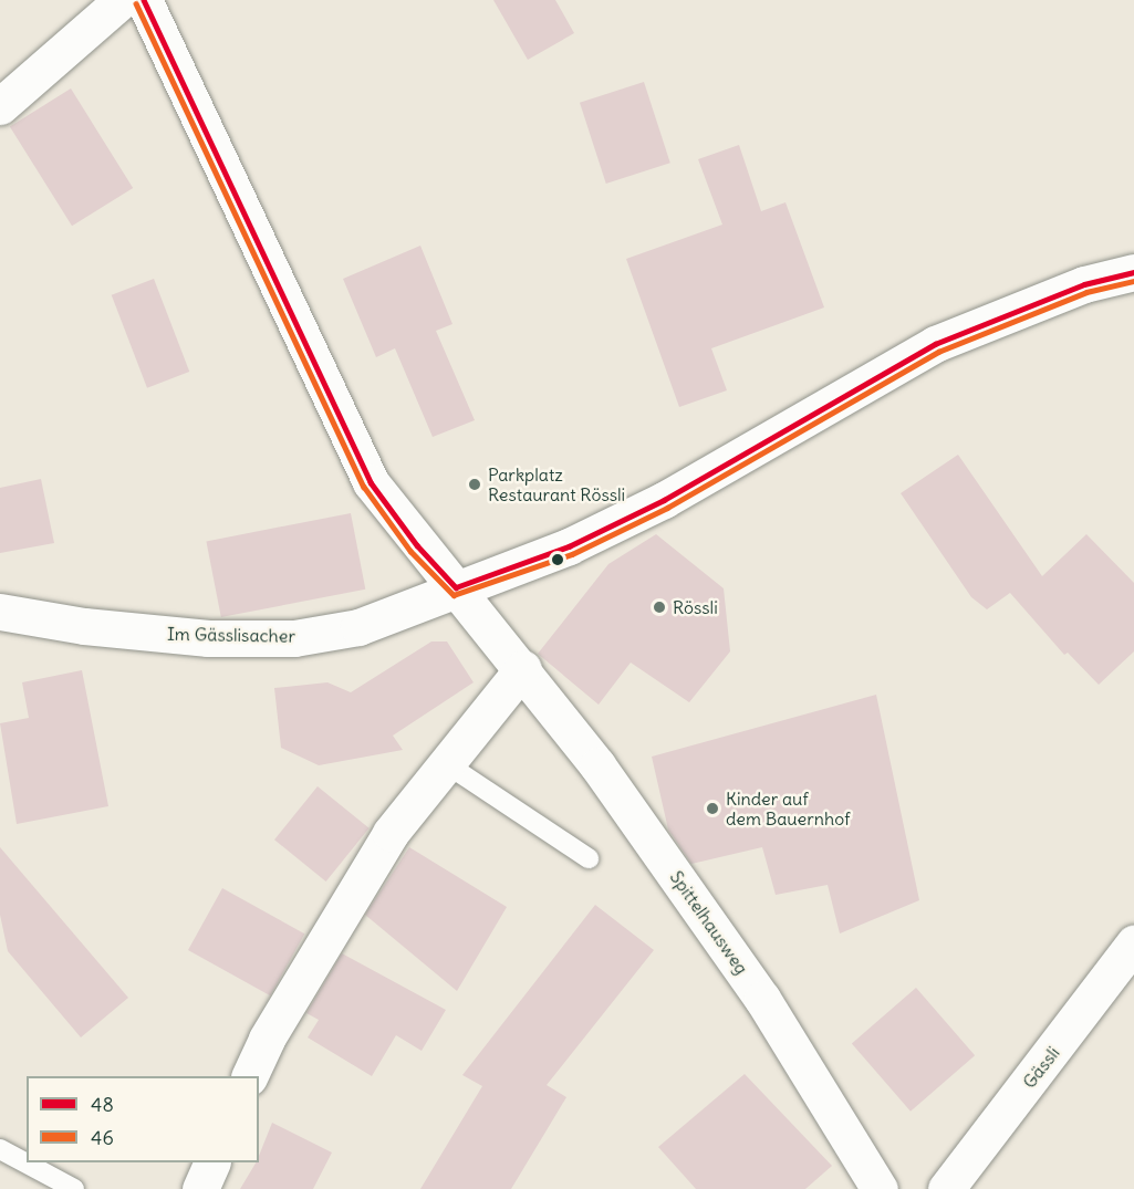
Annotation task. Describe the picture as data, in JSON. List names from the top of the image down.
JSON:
{
  "streets": {
    "street": ["Im Gässlisacher", "Spittelhausweg", "Gässli"]
  },
  "crossings": [
    ["Im Gässlisacher", "Spittelhausweg"]
  ],
  "places": ["Parkplatz Restaurant Rössli", "Rössli", "Kinder auf dem Bauernhof"],
  "lines": ["transit line 48", "transit line 46"],
  "legend": ["48", "46"]
}
